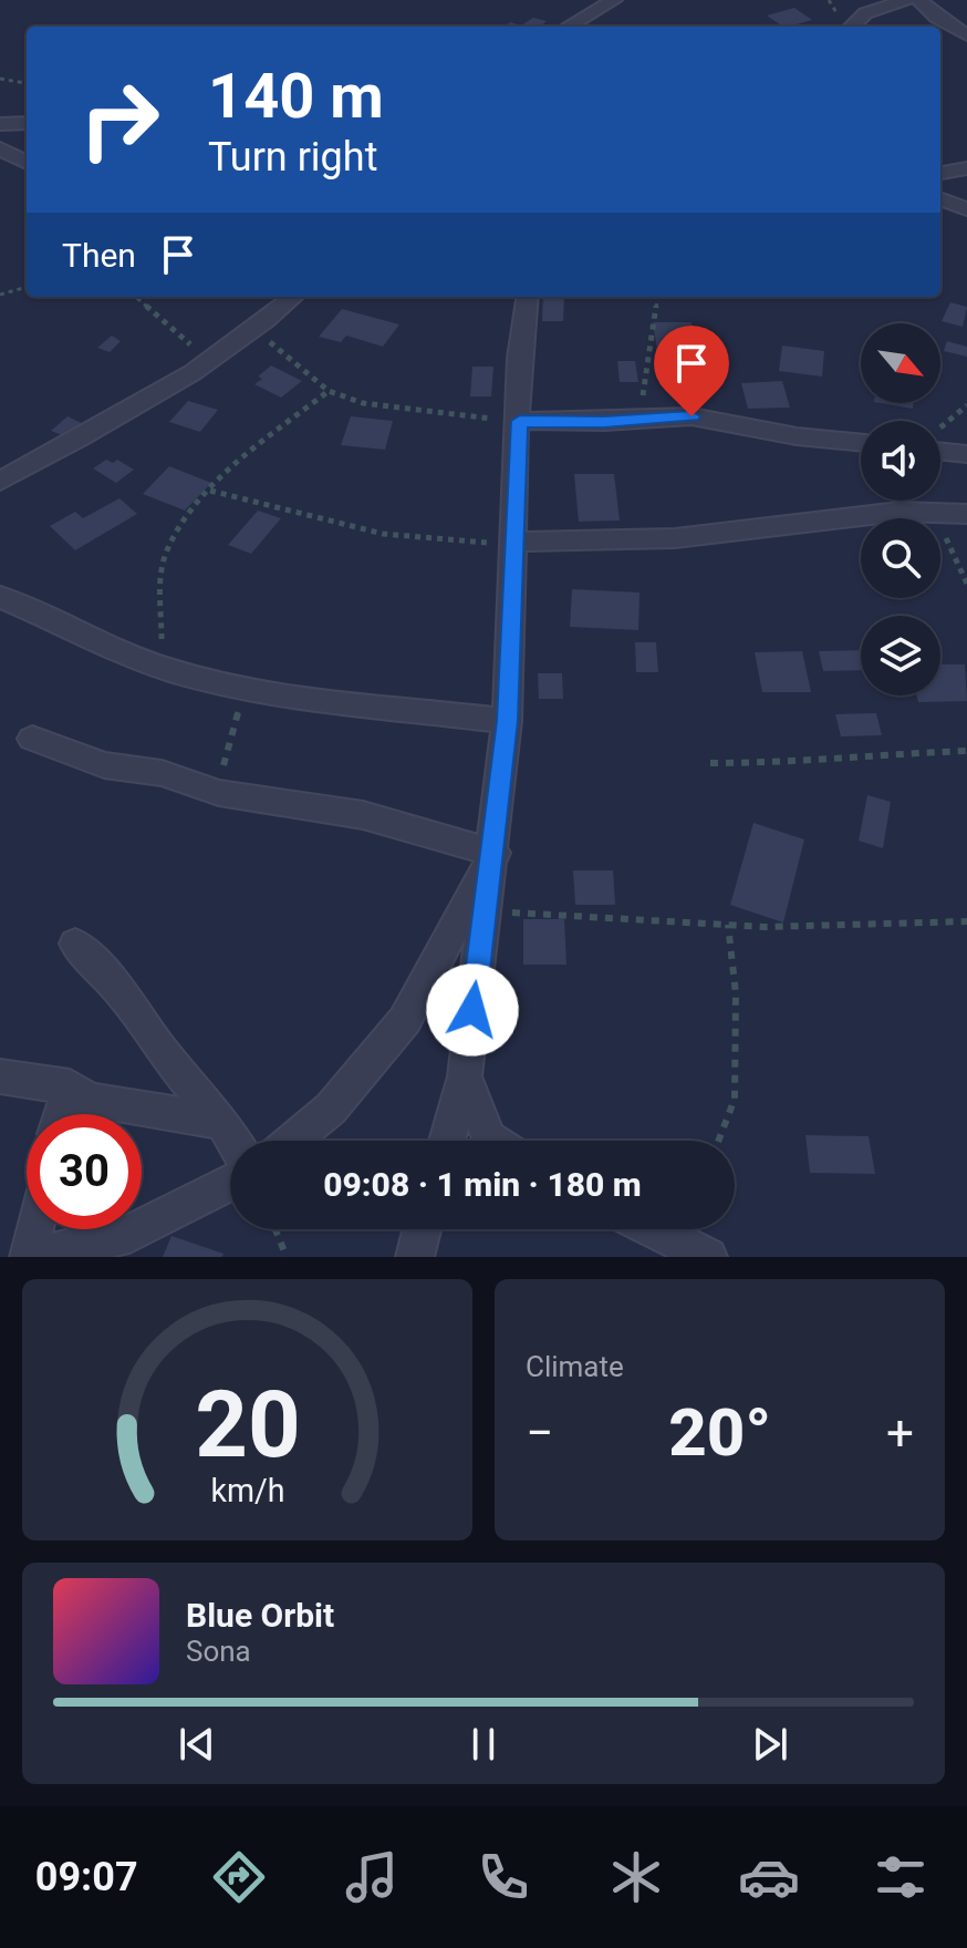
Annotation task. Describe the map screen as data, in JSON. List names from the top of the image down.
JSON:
{
  "north": "bottom right",
  "page": {
    "turn": ["140 m", "Turn right"],
    "then": "Then",
    "limit": "30",
    "trip": "09:08 · 1 min · 180 m",
    "tile": "Climate",
    "heat": ["−", "20°", "+"],
    "song": ["Blue Orbit", "Sona"],
    "tabs": "09:07",
    "gauge": ["20", "km/h"]
  }
}
